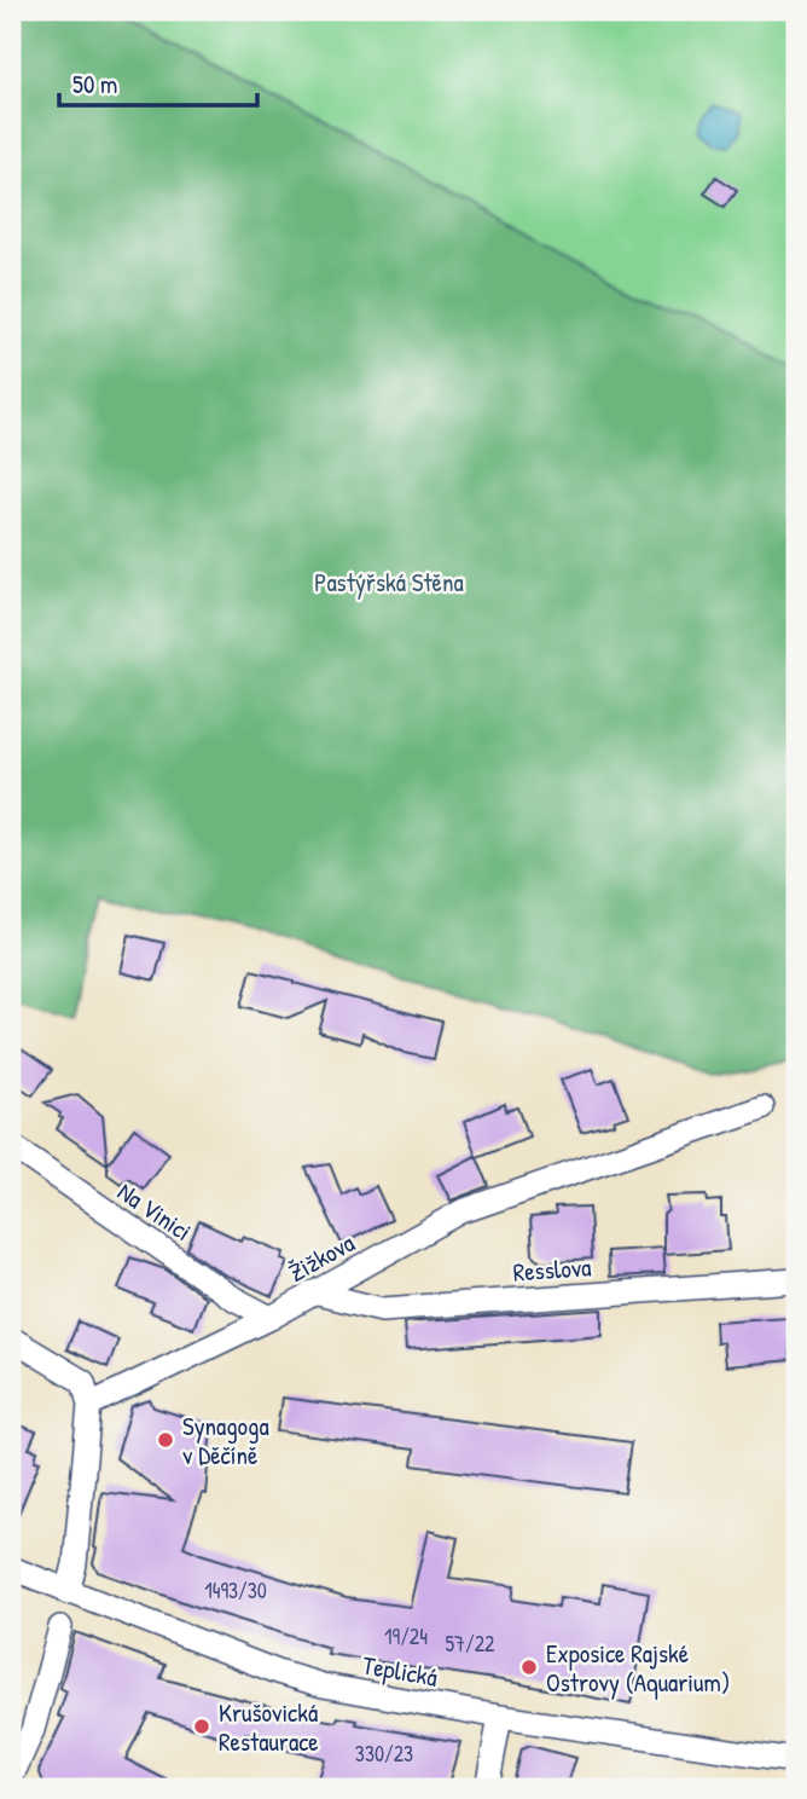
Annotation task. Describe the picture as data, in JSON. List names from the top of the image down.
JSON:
{
  "streets": {
    "street": [
      "Na Vinici",
      "Žižkova",
      "Resslova",
      "Teplická"
    ]
  },
  "crossings": [
    ["Na Vinici", "Žižkova"],
    ["Žižkova", "Resslova"]
  ],
  "parks": ["Pastýřská Stěna"],
  "places": ["Synagoga v Děčíně", "Exposice Rajské Ostrovy (Aquarium)", "Krušovická Restaurace"],
  "house_numbers": [
    "1493/30",
    "19/24",
    "57/22",
    "330/23"
  ],
  "scale_bar": "50 m"
}
